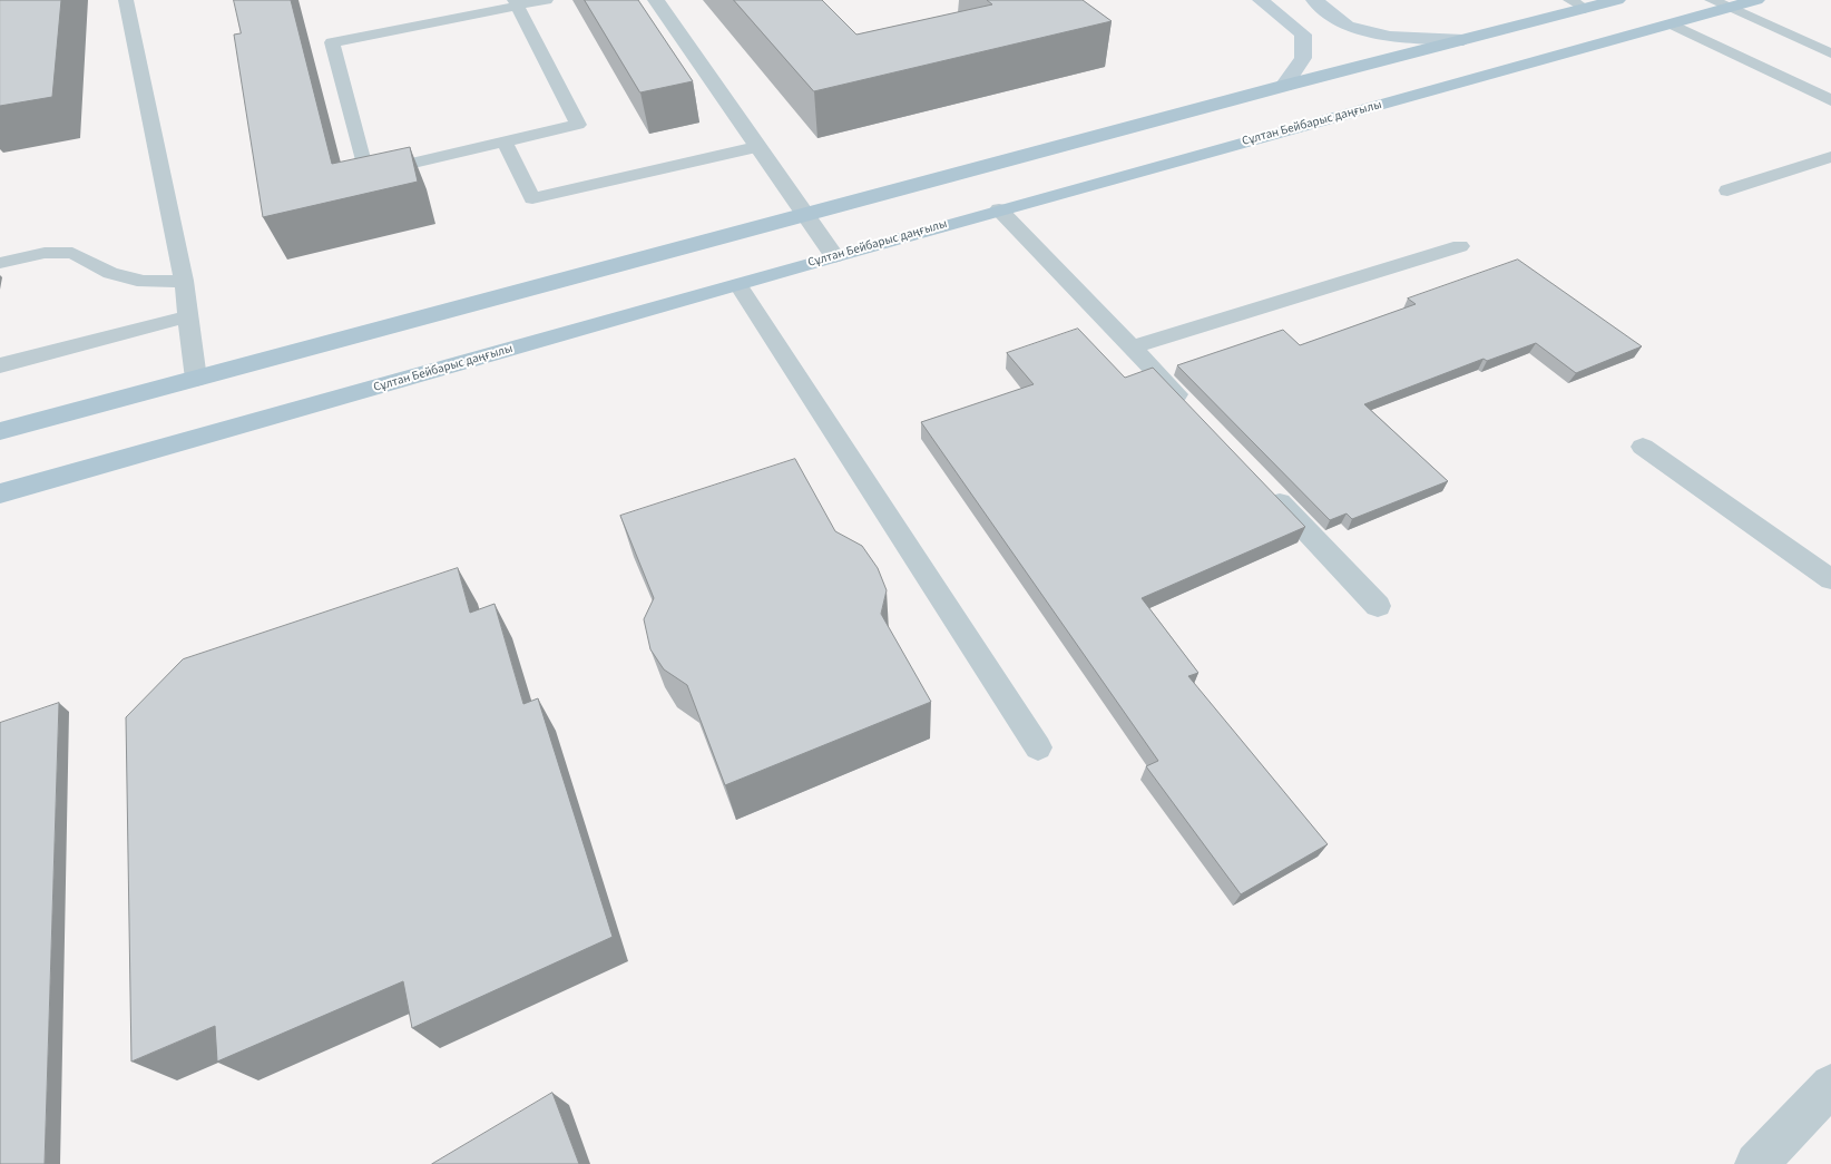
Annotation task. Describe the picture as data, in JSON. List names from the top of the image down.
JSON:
{
  "streets": {
    "main road": ["Сұлтан Бейбарыс даңғылы"]
  }
}
